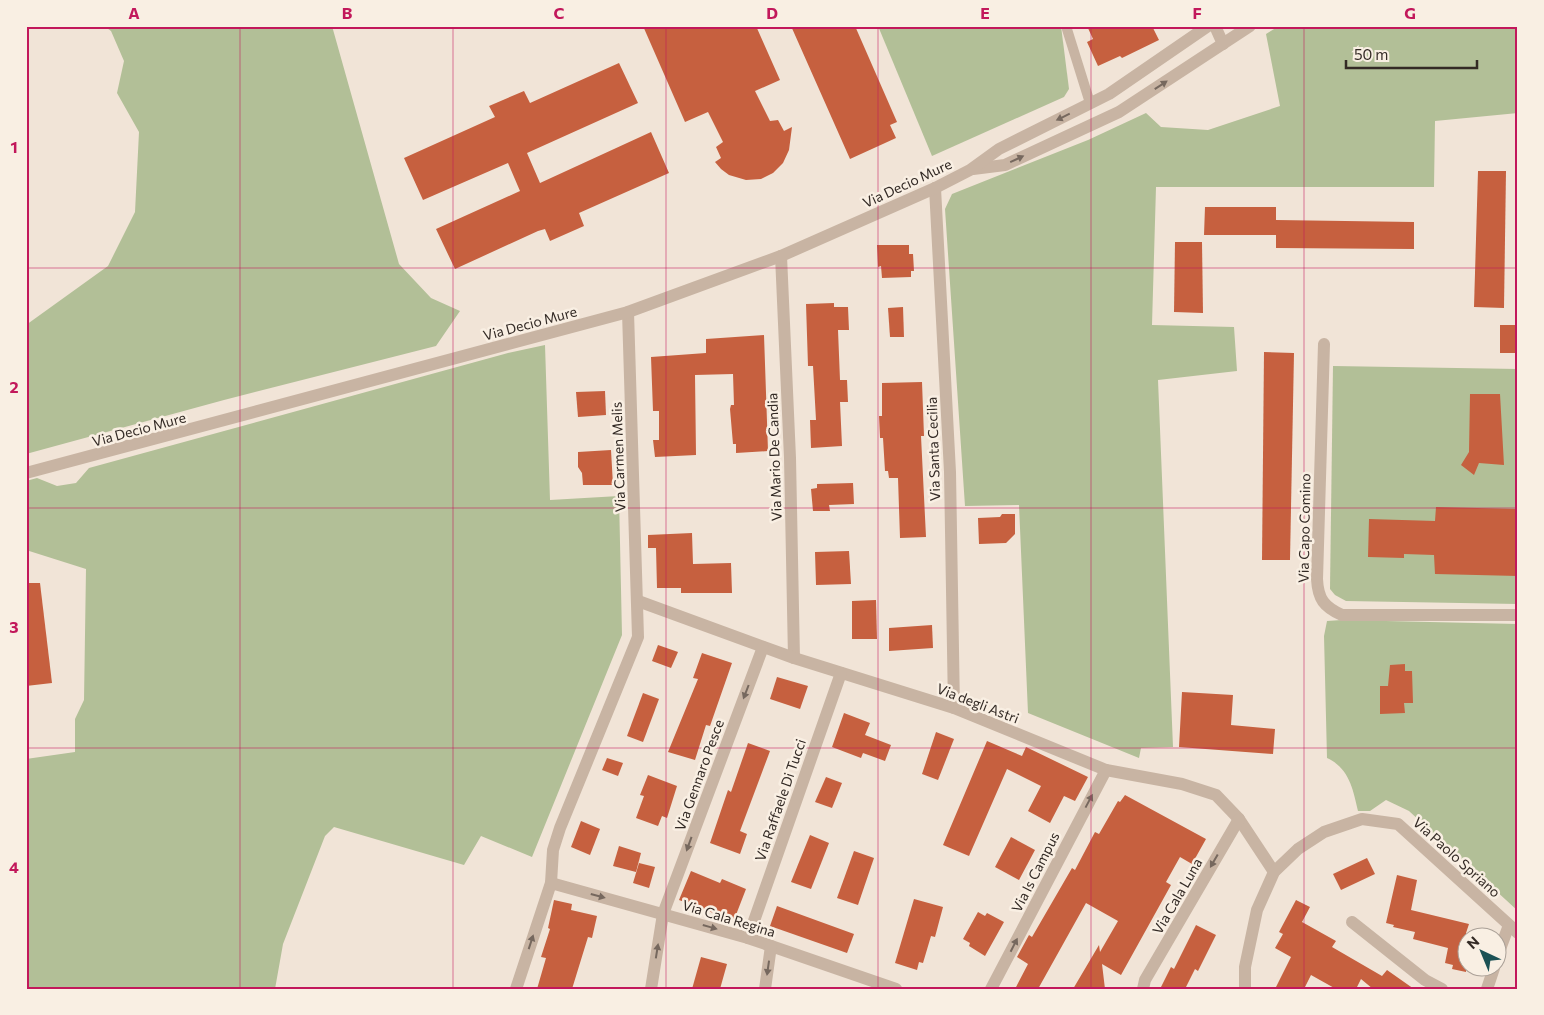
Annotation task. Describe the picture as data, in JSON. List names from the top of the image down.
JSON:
{
  "streets": {
    "street": [
      "Via Decio Mure",
      "Via Santa Cecilia",
      "Via Carmen Melis",
      "Via Mario De Candia",
      "Via Capo Comino",
      "Via degli Astri",
      "Via Gennaro Pesce",
      "Via Raffaele Di Tucci",
      "Via Paolo Spriano",
      "Via Is Campus",
      "Via Cala Luna",
      "Via Cala Regina"
    ]
  },
  "crossings": [
    ["Via Decio Mure", "Via Santa Cecilia"],
    ["Via Decio Mure", "Via Carmen Melis"],
    ["Via Decio Mure", "Via Mario De Candia"],
    ["Via Santa Cecilia", "Via degli Astri"],
    ["Via Carmen Melis", "Via degli Astri"],
    ["Via Carmen Melis", "Via Cala Regina"],
    ["Via Mario De Candia", "Via degli Astri"],
    ["Via degli Astri", "Via Gennaro Pesce"],
    ["Via degli Astri", "Via Raffaele Di Tucci"],
    ["Via degli Astri", "Via Paolo Spriano"],
    ["Via degli Astri", "Via Is Campus"],
    ["Via degli Astri", "Via Cala Luna"],
    ["Via Gennaro Pesce", "Via Cala Regina"],
    ["Via Raffaele Di Tucci", "Via Cala Regina"]
  ],
  "one_way": ["Via Is Campus", "Via Cala Regina"],
  "scale_bar": "50 m",
  "north": "top left",
  "grid": {
    "columns": [
      "A",
      "B",
      "C",
      "D",
      "E",
      "F",
      "G"
    ],
    "rows": [
      "1",
      "2",
      "3",
      "4"
    ]
  }
}
